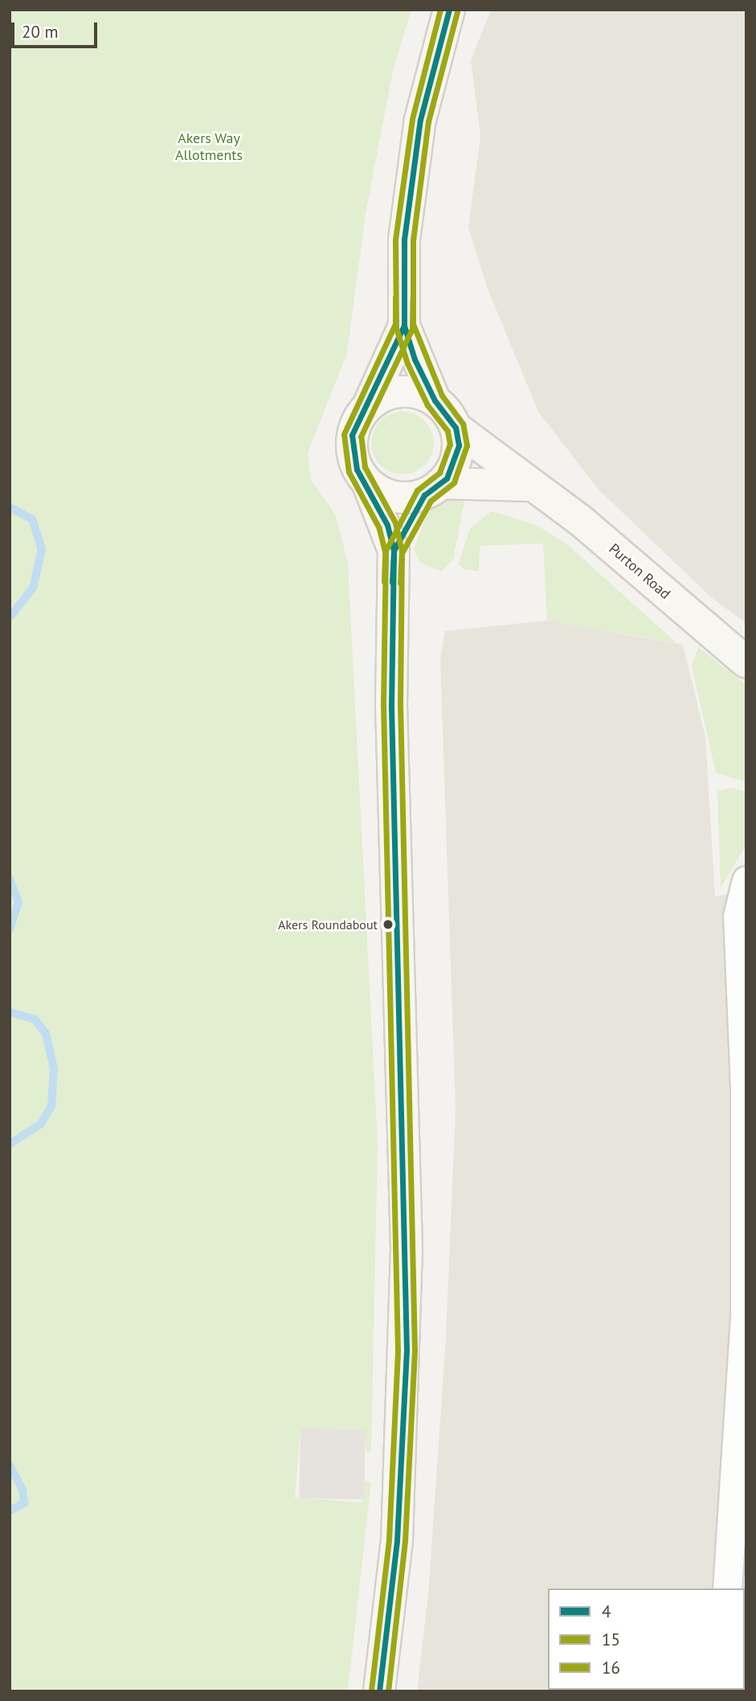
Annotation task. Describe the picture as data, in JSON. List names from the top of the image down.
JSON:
{
  "streets": {
    "main road": ["Purton Road"]
  },
  "parks": ["Akers Way Allotments"],
  "places": ["Akers Roundabout"],
  "lines": ["transit line 4", "transit line 16", "transit line 15"],
  "legend": ["4", "15", "16"],
  "scale_bar": "20 m"
}
